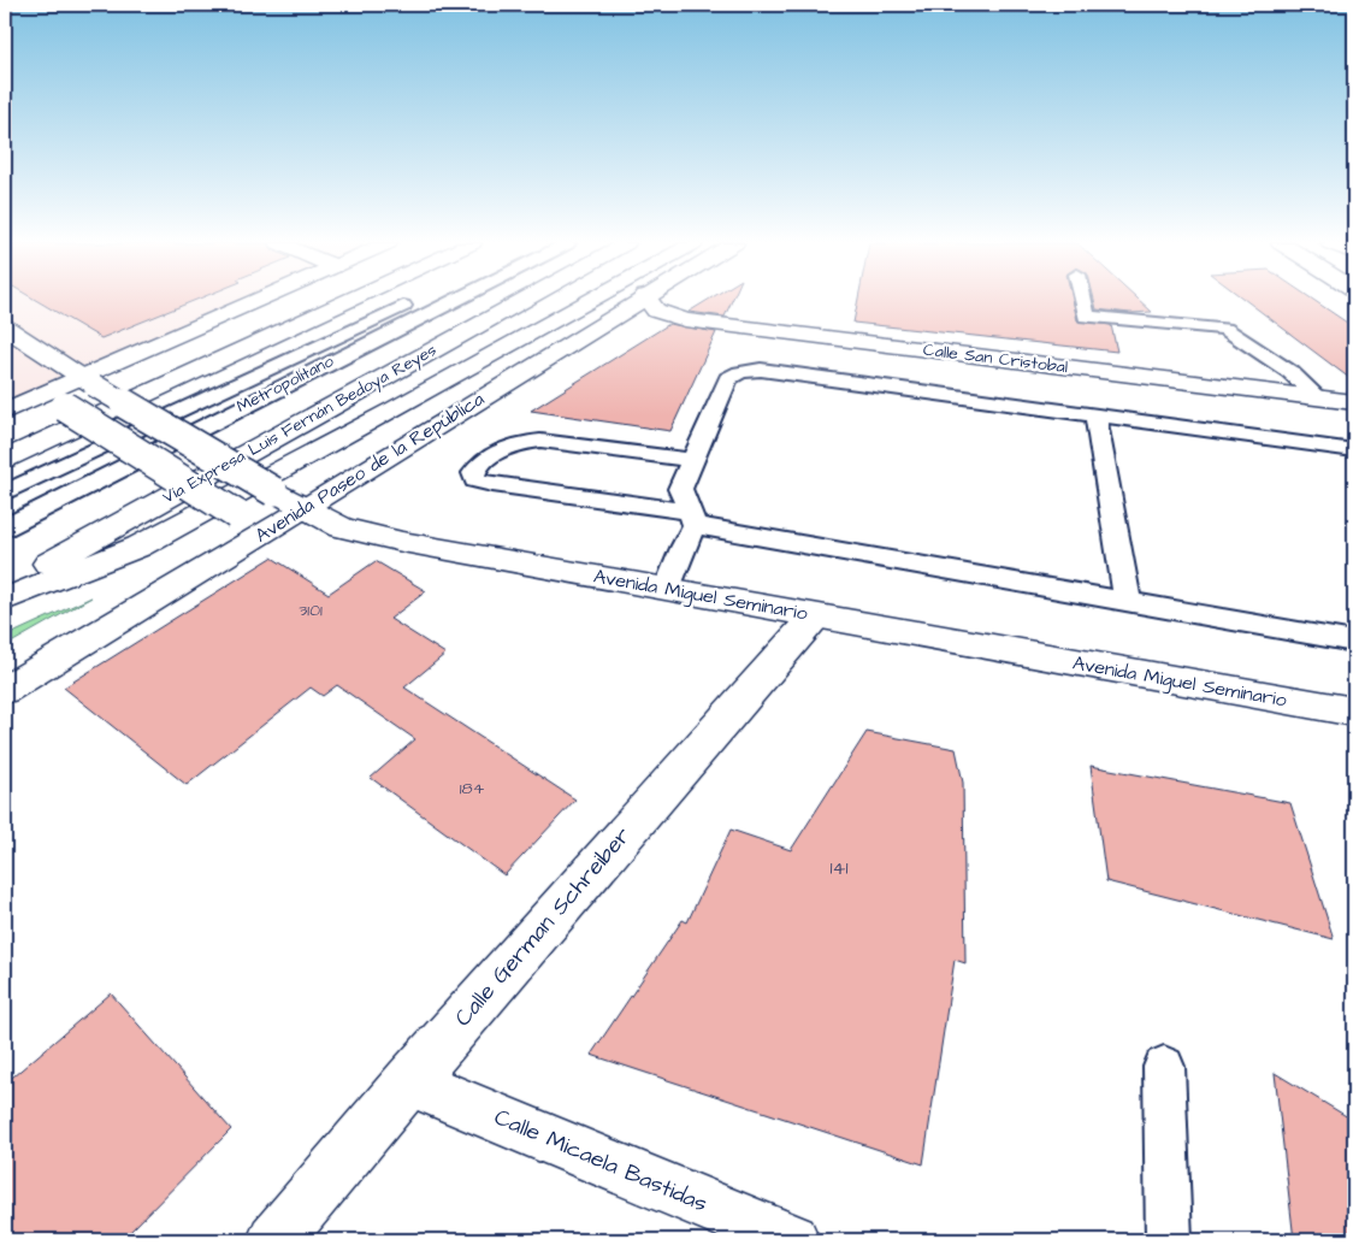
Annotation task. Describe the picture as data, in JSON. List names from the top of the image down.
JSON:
{
  "streets": {
    "main road": [
      "Calle San Cristobal",
      "Vía Expresa Luis Fernán Bedoya Reyes",
      "Avenida Paseo de la República",
      "Avenida Miguel Seminario",
      "Calle German Schreiber",
      "Calle Micaela Bastidas"
    ],
    "lane": ["Metropolitano"]
  },
  "crossings": [
    ["Avenida Paseo de la República", "Avenida Miguel Seminario"],
    ["Avenida Miguel Seminario", "Calle German Schreiber"],
    ["Calle German Schreiber", "Calle Micaela Bastidas"]
  ],
  "house_numbers": ["3101", "184", "141"]
}
